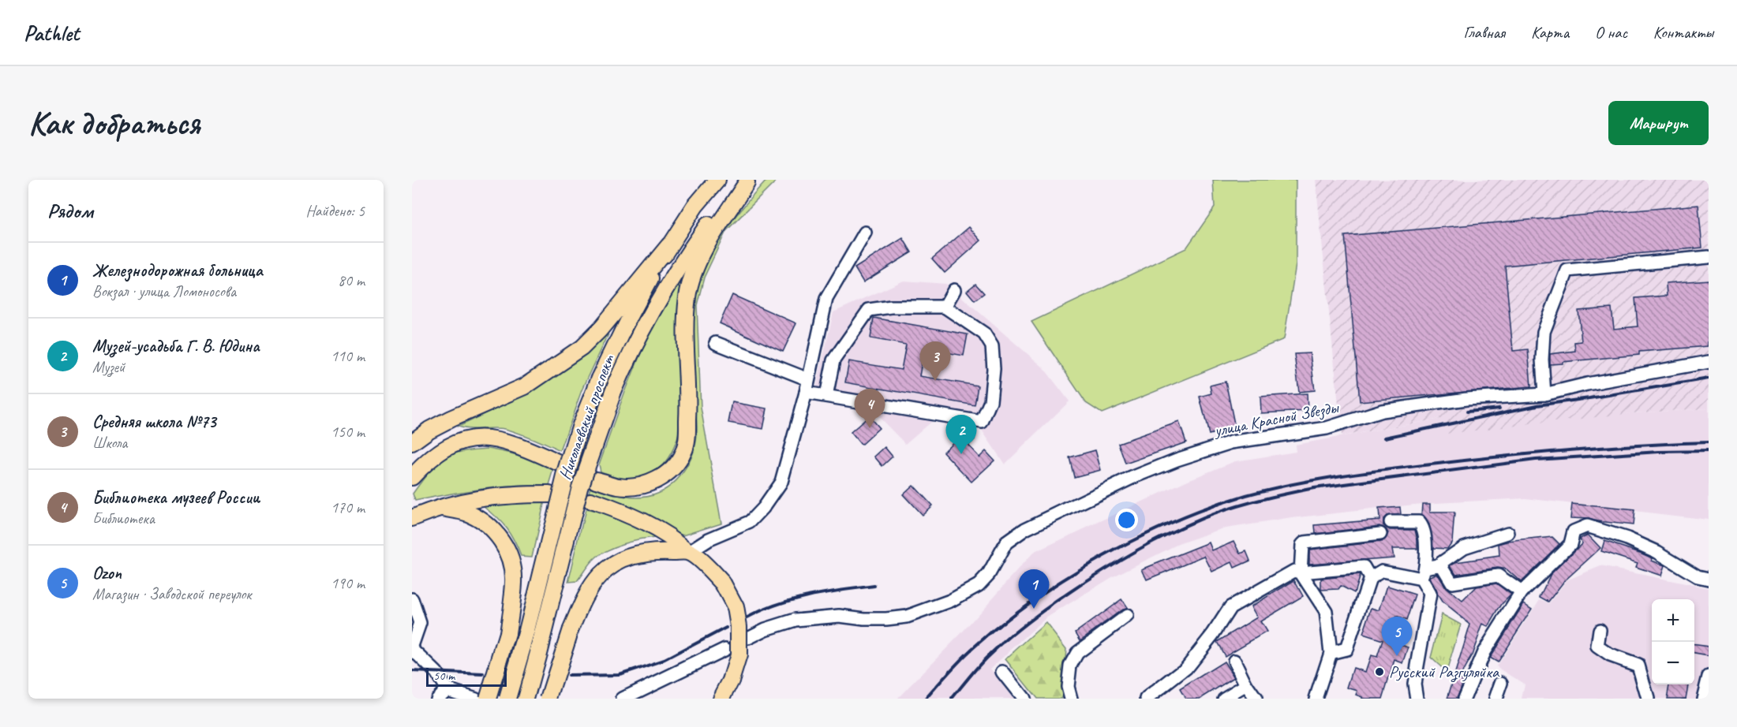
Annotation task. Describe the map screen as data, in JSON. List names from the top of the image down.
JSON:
{
  "streets": {
    "main road": ["Николаевский проспект"],
    "street": ["улица Красной Звезды"]
  },
  "places": ["Русский Разгуляйка"],
  "scale_bar": "50 m",
  "page": {
    "header": "Pathlet",
    "nav": [
      "Главная",
      "Карта",
      "О нас",
      "Контакты"
    ],
    "buttons": "Маршрут",
    "title": "Как добраться",
    "heading": ["Рядом", "Найдено: 5"],
    "list": [
      {
        "mark": "1",
        "name": "Железнодорожная больница",
        "note": "Вокзал · улица Ломоносова",
        "value": "80 m"
      },
      {
        "mark": "2",
        "name": "Музей-усадьба Г. В. Юдина",
        "note": "Музей",
        "value": "110 m"
      },
      {
        "mark": "3",
        "name": "Средняя школа №73",
        "note": "Школа",
        "value": "150 m"
      },
      {
        "mark": "4",
        "name": "Библиотека музеев России",
        "note": "Библиотека",
        "value": "170 m"
      },
      {
        "mark": "5",
        "name": "Ozon",
        "note": "Магазин · Заводской переулок",
        "value": "190 m"
      }
    ],
    "pins": [
      "3",
      "4",
      "2",
      "1",
      "5"
    ],
    "map_buttons": ["+", "−"],
    "scale": "50 m"
  }
}
